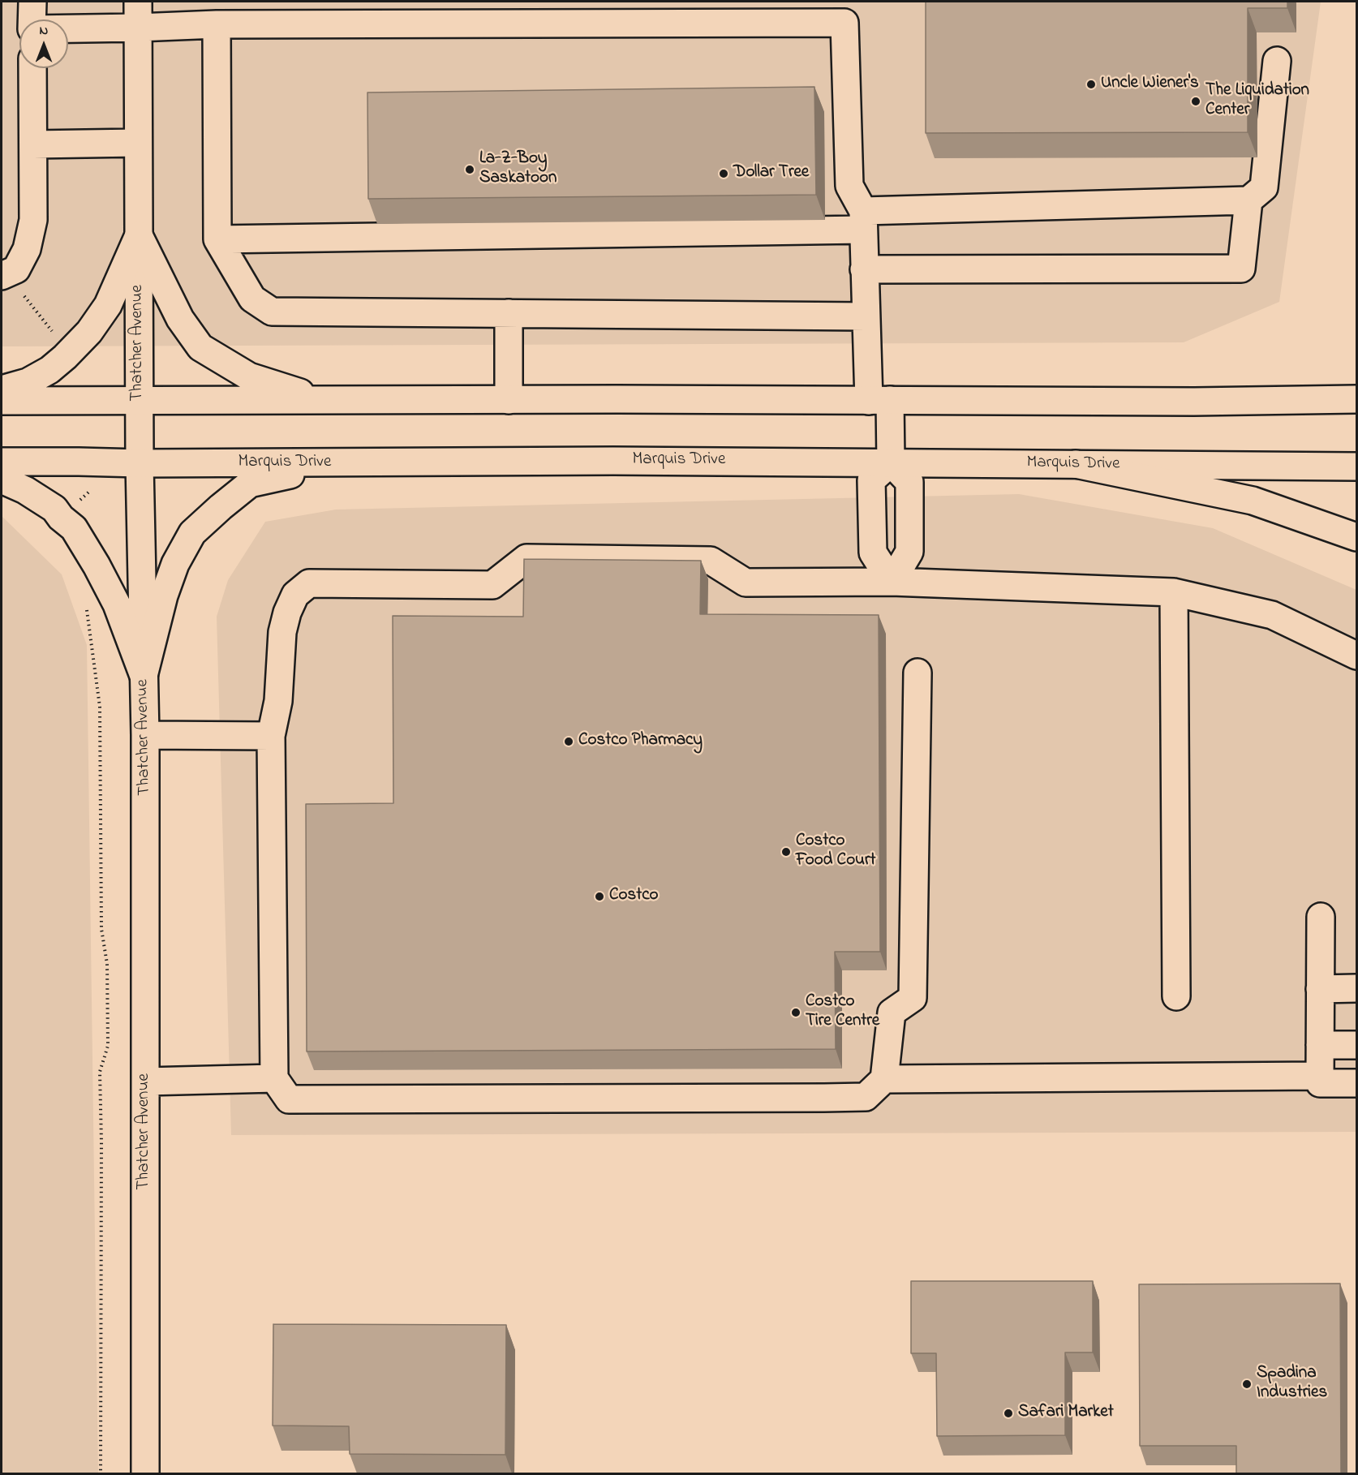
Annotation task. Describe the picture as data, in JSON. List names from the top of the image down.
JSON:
{
  "streets": {
    "main road": ["Thatcher Avenue", "Marquis Drive"]
  },
  "crossings": [
    ["Thatcher Avenue", "Marquis Drive"]
  ],
  "places": [
    "Uncle Wiener's",
    "The Liquidation Center",
    "La-Z-Boy Saskatoon",
    "Dollar Tree",
    "Costco Pharmacy",
    "Costco Food Court",
    "Costco",
    "Costco Tire Centre",
    "Spadina Industries",
    "Safari Market"
  ],
  "north": "top"
}
